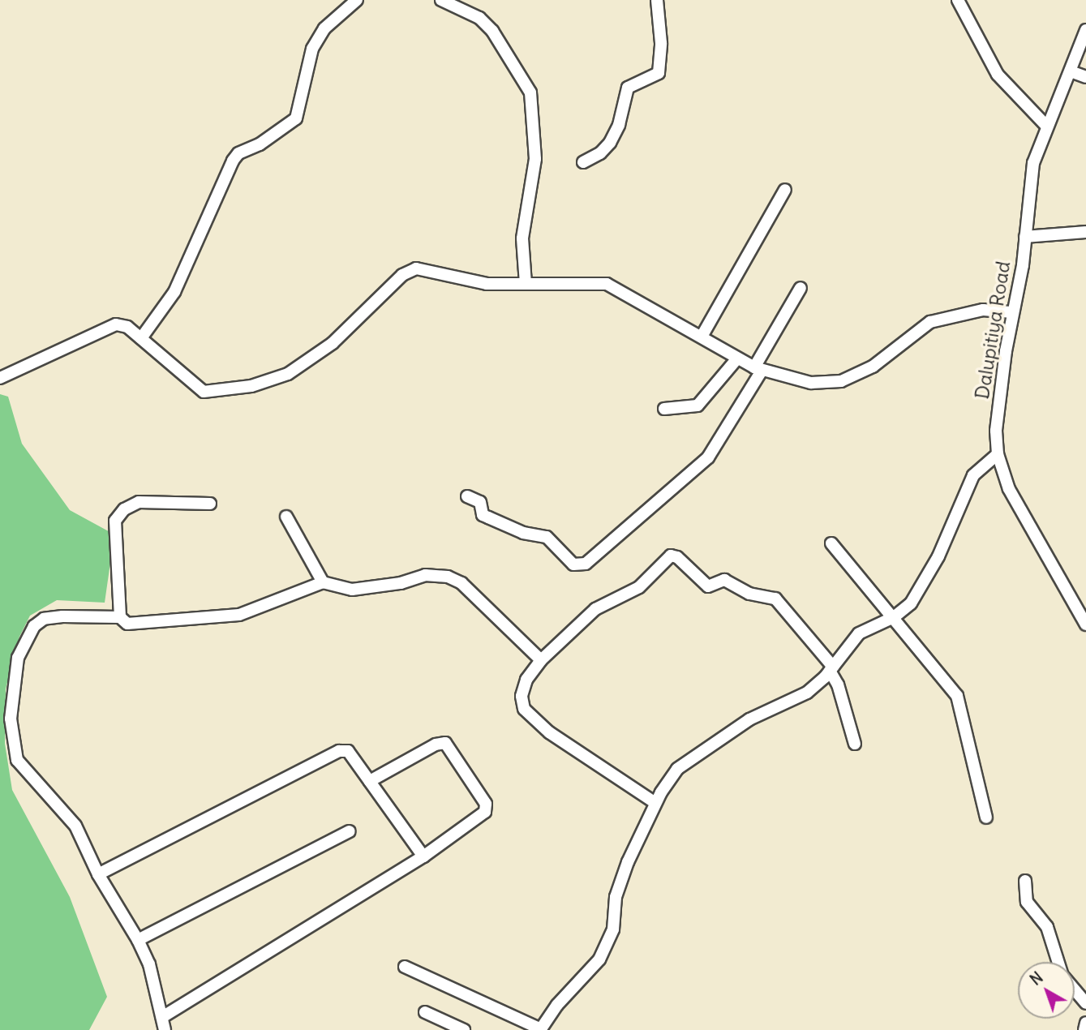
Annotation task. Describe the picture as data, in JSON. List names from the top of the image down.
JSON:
{
  "streets": {
    "street": ["Dalupitiya Road"]
  },
  "north": "top left"
}
